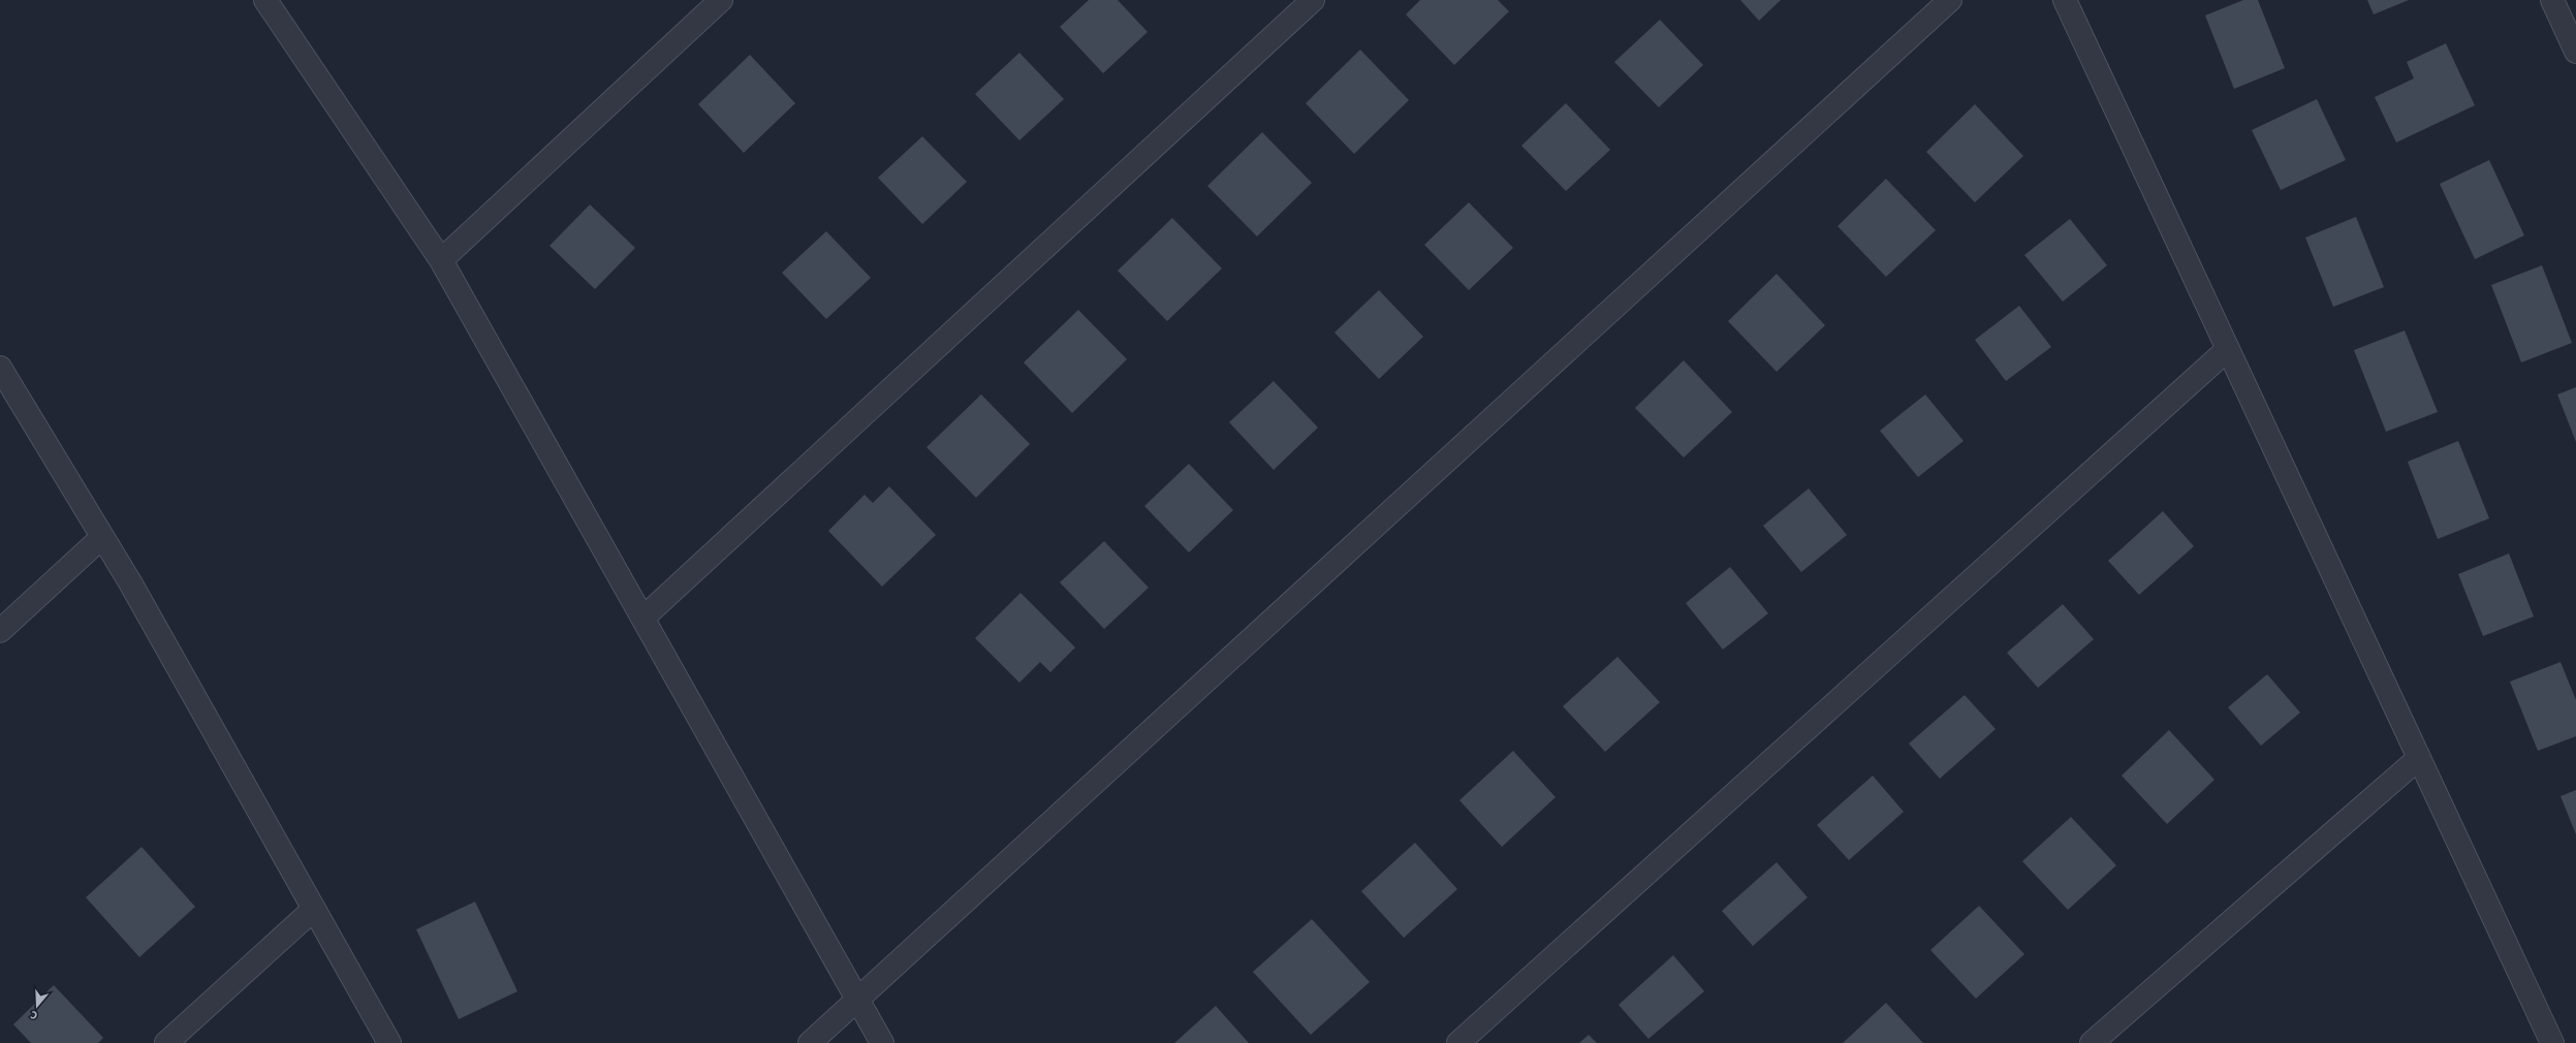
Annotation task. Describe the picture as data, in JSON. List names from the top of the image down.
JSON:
{
  "north": "bottom"
}
